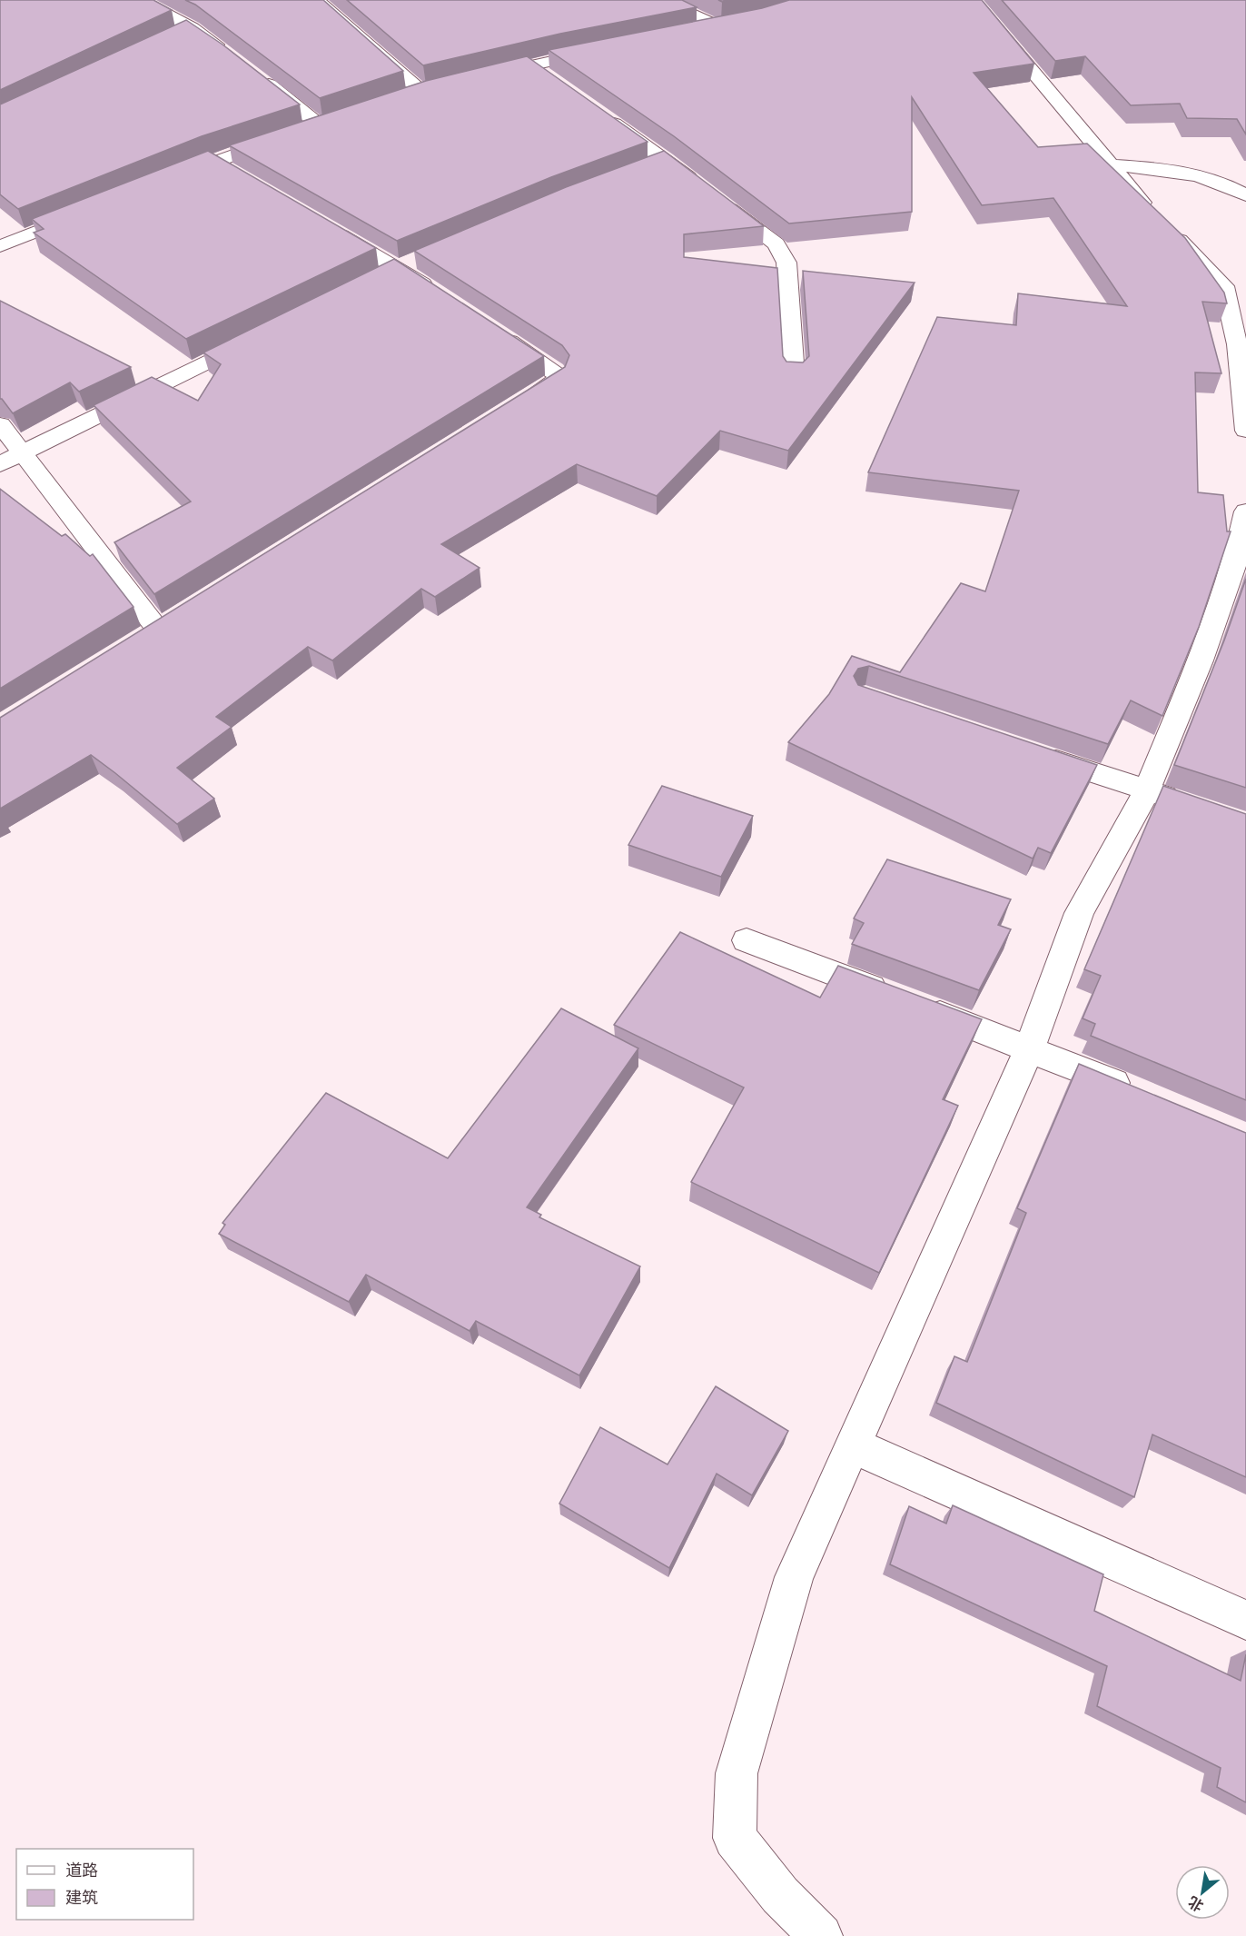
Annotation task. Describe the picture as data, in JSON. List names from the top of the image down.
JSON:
{
  "legend": ["道路", "建筑"],
  "north": "bottom left"
}
